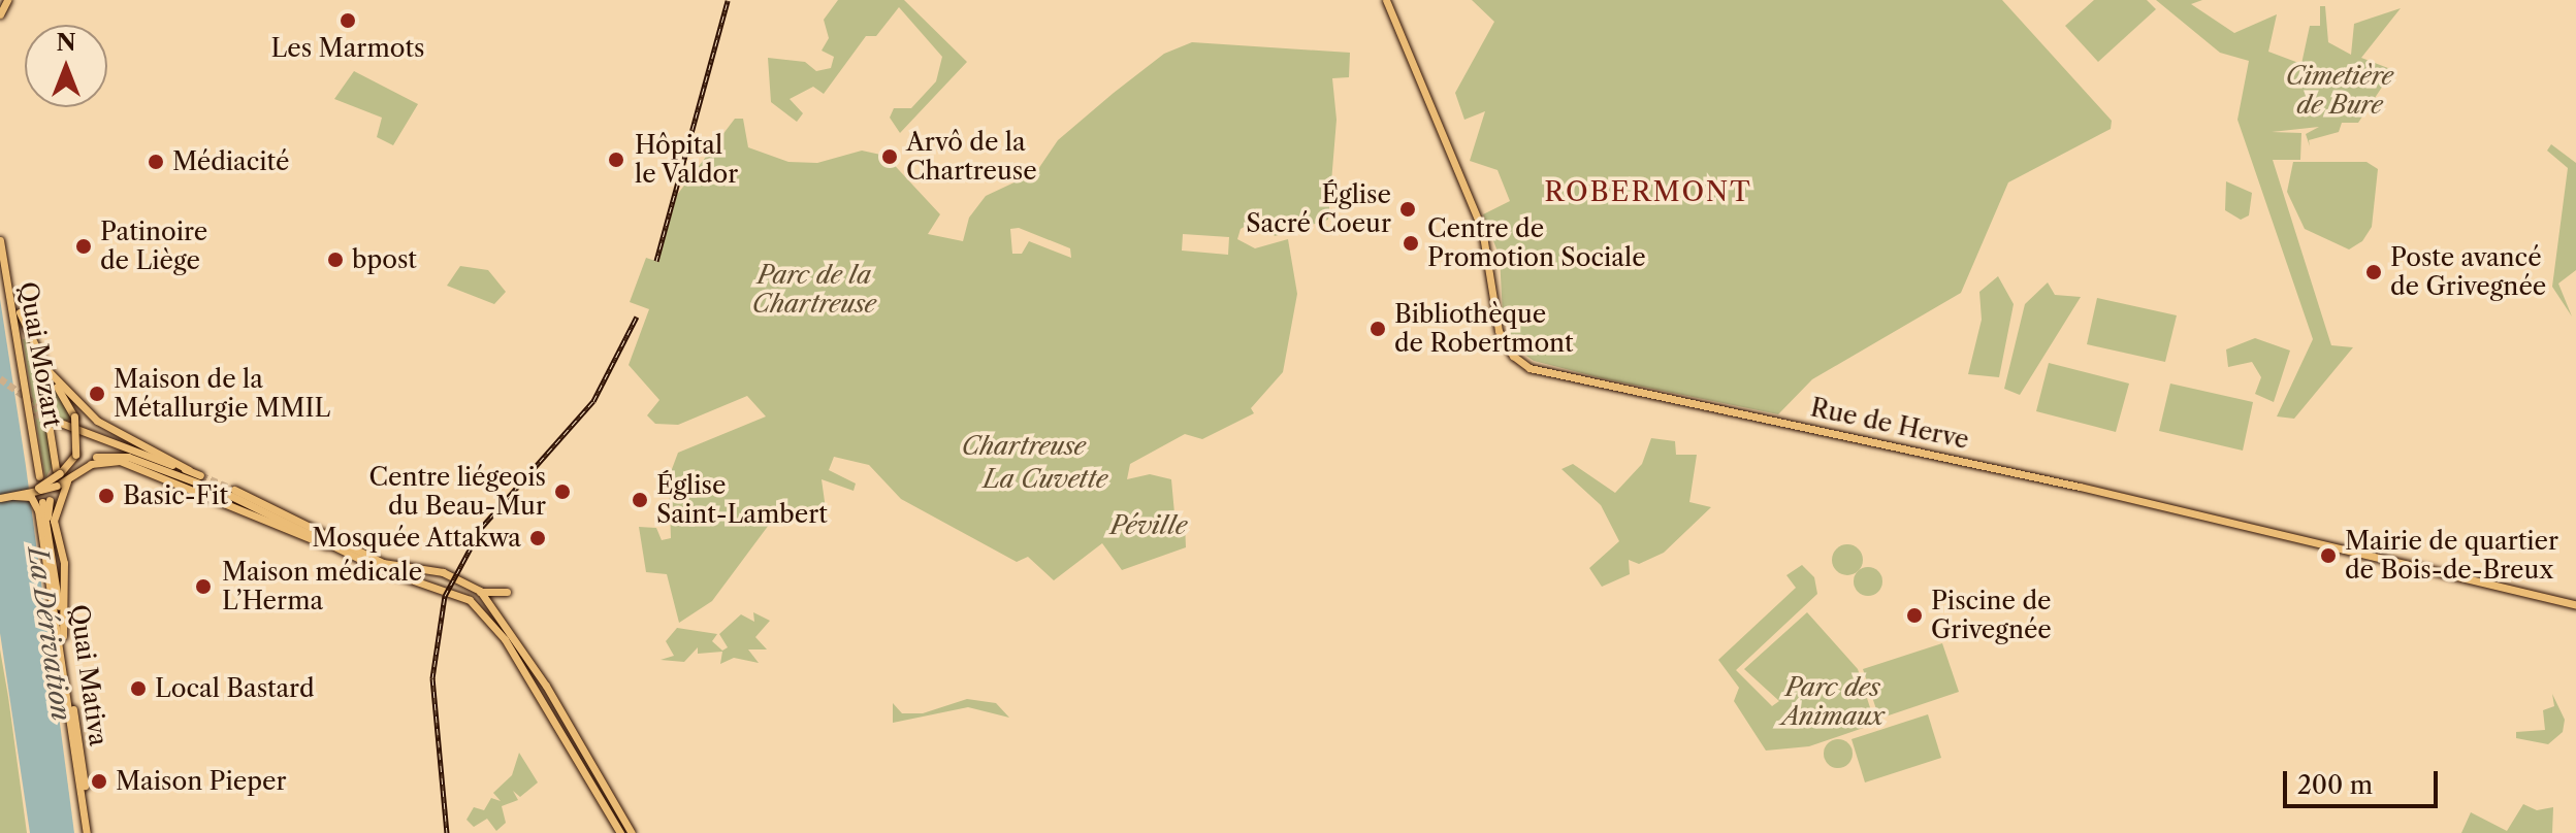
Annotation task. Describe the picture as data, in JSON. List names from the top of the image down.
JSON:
{
  "streets": {
    "main road": ["Quai Mozart", "Rue de Herve", "Quai Mativa"]
  },
  "districts": ["ROBERMONT"],
  "water": ["La Dérivation"],
  "parks": [
    "Cimetière de Bure",
    "Parc de la Chartreuse",
    "Chartreuse",
    "La Cuvette",
    "Péville",
    "Parc des Animaux"
  ],
  "places": [
    "Les Marmots",
    "Arvô de la Chartreuse",
    "Hôpital le Valdor",
    "Médiacité",
    "Église Sacré Coeur",
    "Centre de Promotion Sociale",
    "Patinoire de Liège",
    "bpost",
    "Poste avancé de Grivegnée",
    "Bibliothèque de Robertmont",
    "Maison de la Métallurgie MMIL",
    "Centre liégeois du Beau-Mur",
    "Basic-Fit",
    "Église Saint-Lambert",
    "Mosquée Attakwa",
    "Mairie de quartier de Bois-de-Breux",
    "Maison médicale L’Herma",
    "Piscine de Grivegnée",
    "Local Bastard",
    "Maison Pieper"
  ],
  "scale_bar": "200 m",
  "north": "top"
}
